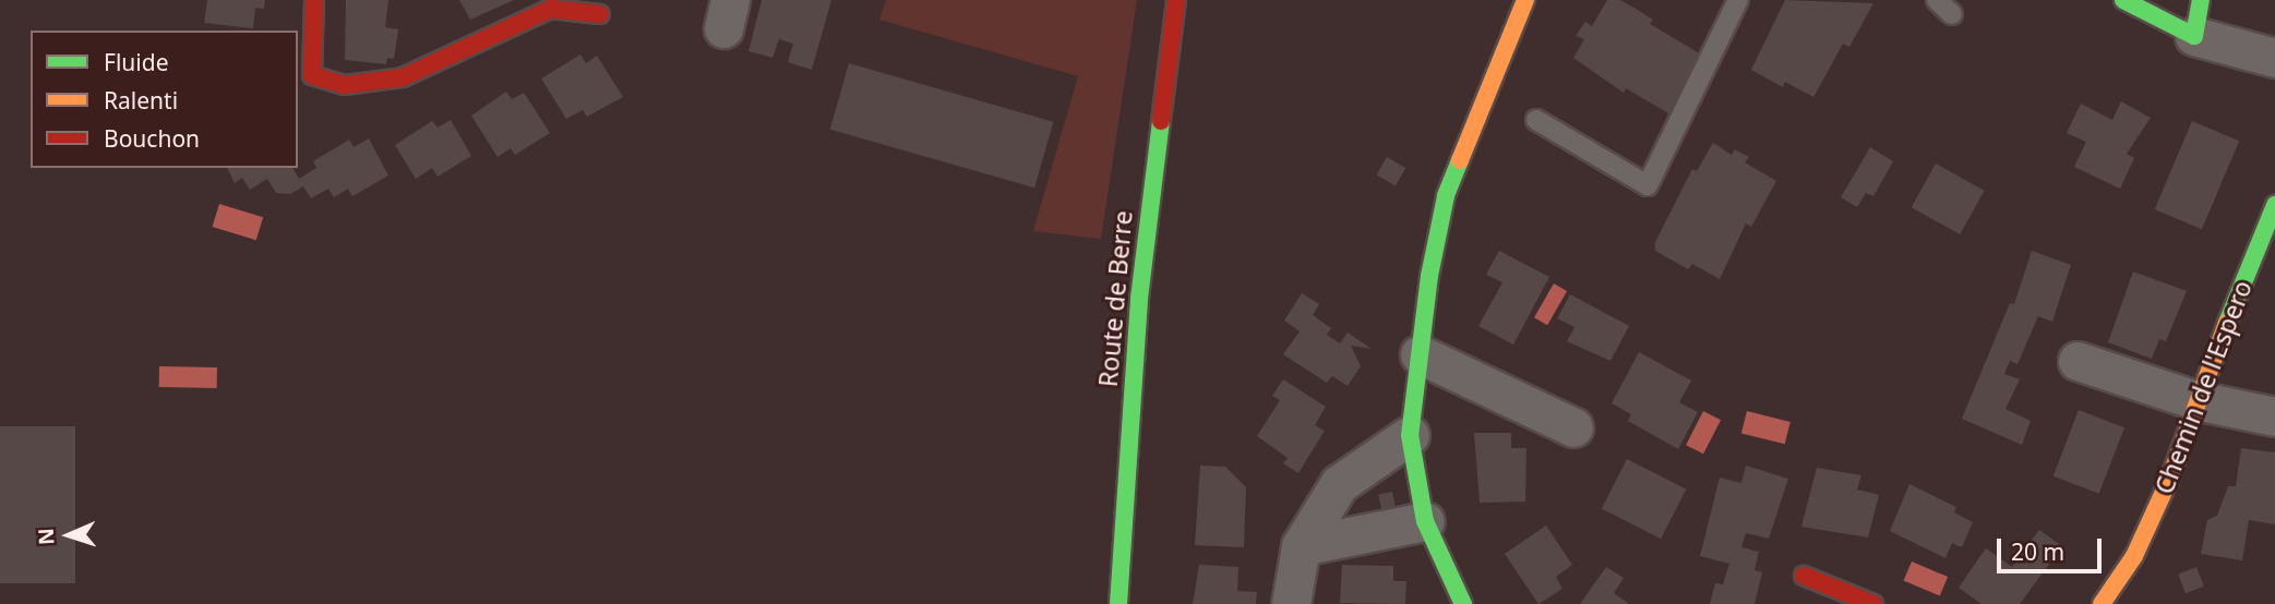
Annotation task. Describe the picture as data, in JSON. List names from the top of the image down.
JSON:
{
  "streets": {
    "street": ["Route de Berre", "Chemin de l'Espero"]
  },
  "legend": ["Fluide", "Ralenti", "Bouchon"],
  "scale_bar": "20 m",
  "north": "left"
}
